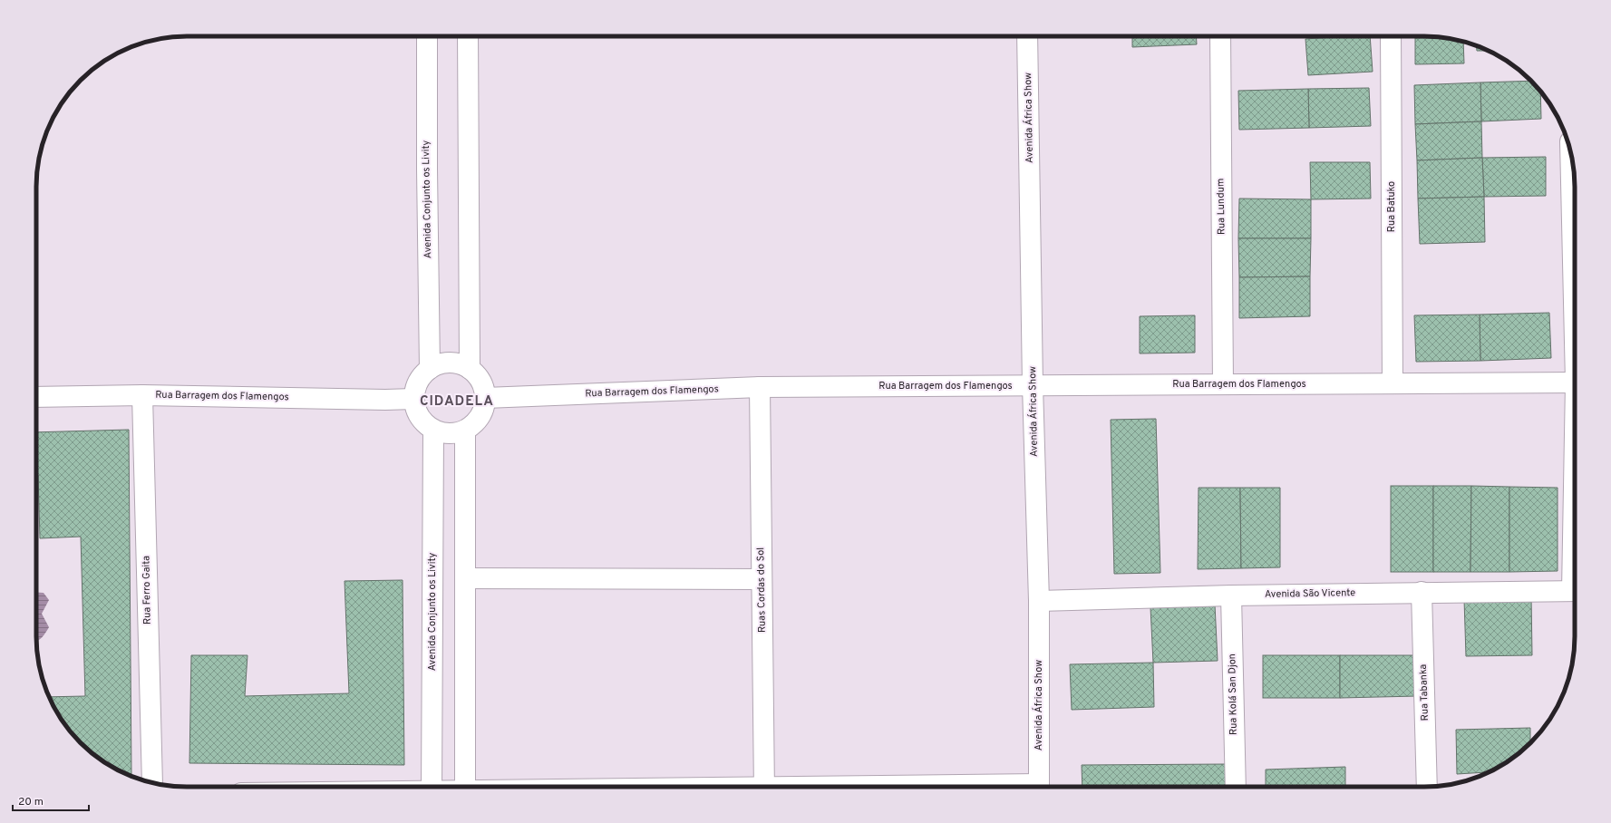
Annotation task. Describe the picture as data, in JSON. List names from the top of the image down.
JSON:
{
  "streets": {
    "street": [
      "Avenida África Show",
      "Avenida Conjunto os Livity",
      "Rua Lundum",
      "Rua Batuko",
      "Rua Barragem dos Flamengos",
      "Rua Ferro Gaita",
      "Ruas Cordas do Sol",
      "Avenida São Vicente",
      "Rua Tabanka",
      "Rua Kolá San Djon"
    ]
  },
  "crossings": [
    ["Avenida África Show", "Rua Barragem dos Flamengos"],
    ["Avenida África Show", "Avenida São Vicente"],
    ["Avenida Conjunto os Livity", "Rua Barragem dos Flamengos"],
    ["Rua Lundum", "Rua Barragem dos Flamengos"],
    ["Rua Batuko", "Rua Barragem dos Flamengos"],
    ["Rua Barragem dos Flamengos", "Rua Ferro Gaita"],
    ["Rua Barragem dos Flamengos", "Ruas Cordas do Sol"],
    ["Avenida São Vicente", "Rua Tabanka"],
    ["Avenida São Vicente", "Rua Kolá San Djon"]
  ],
  "districts": ["CIDADELA"],
  "scale_bar": "20 m"
}
